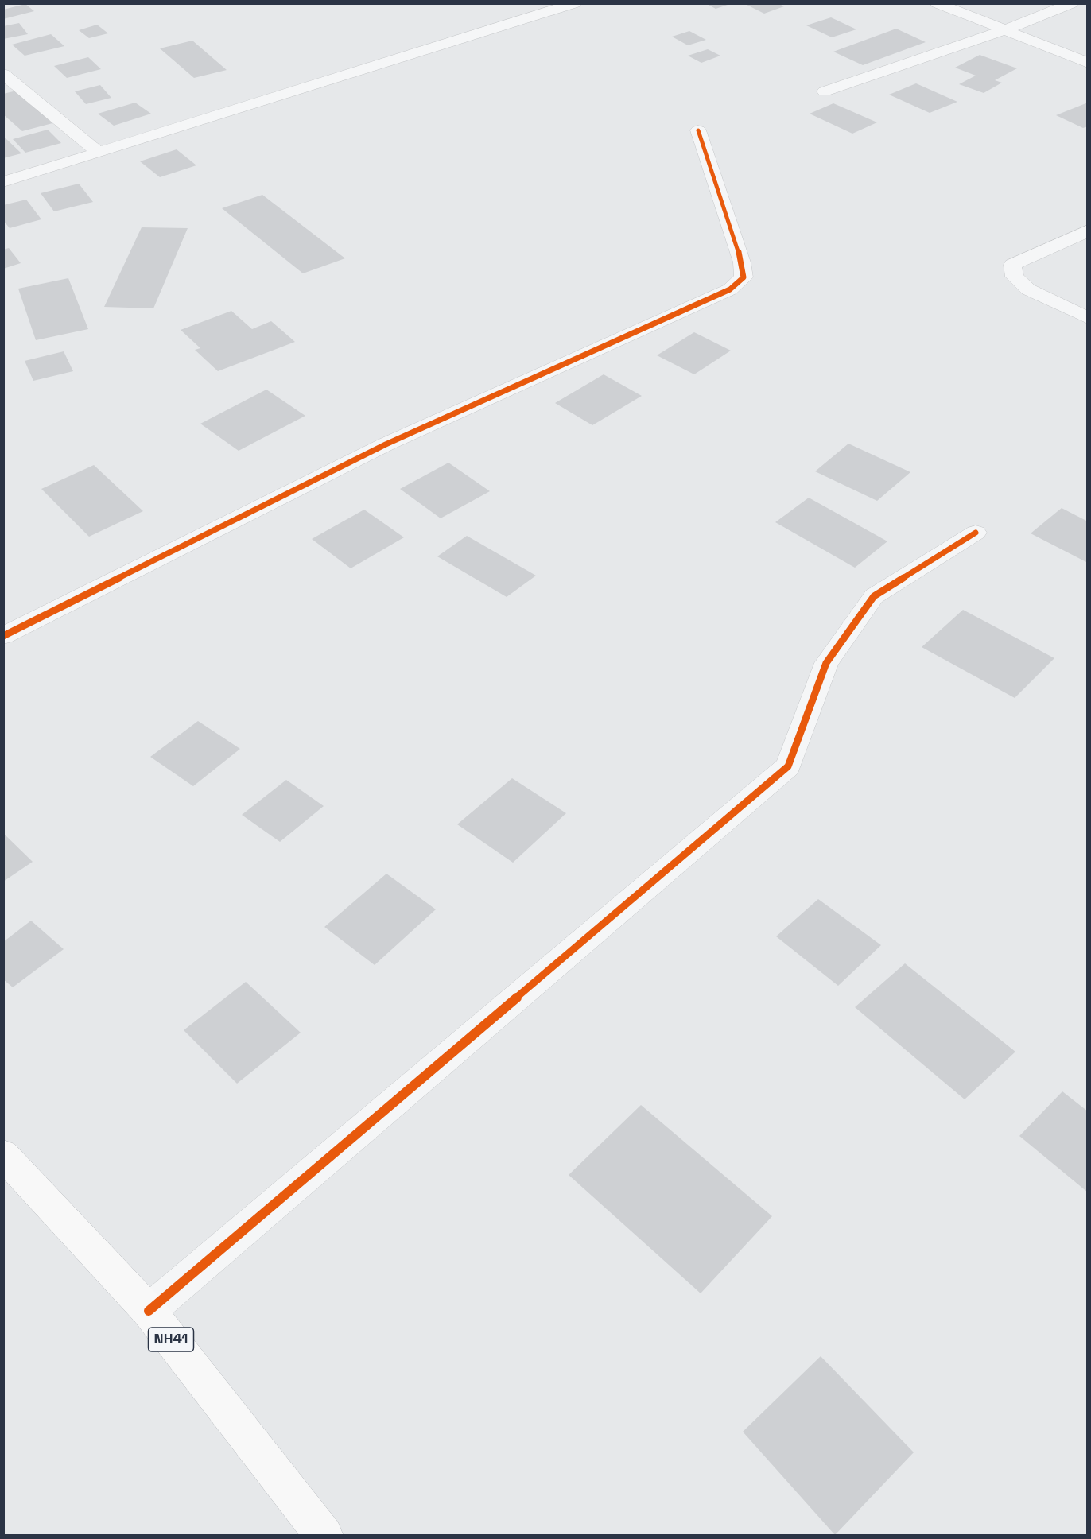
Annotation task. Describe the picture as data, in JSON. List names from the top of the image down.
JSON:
{
  "streets": {
    "highway": ["NH41"]
  }
}
